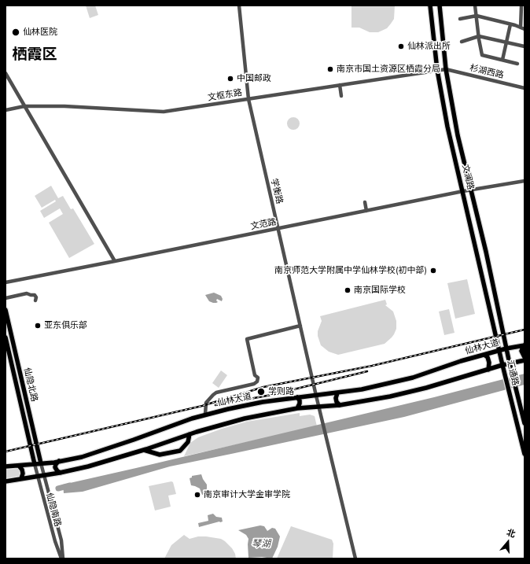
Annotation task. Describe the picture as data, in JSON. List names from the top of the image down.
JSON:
{
  "streets": {
    "main road": [
      "文澜路",
      "仙林大道",
      "汇通路",
      "仙隐北路"
    ],
    "street": [
      "杉湖西路",
      "文枢东路",
      "学衡路",
      "文范路",
      "仙隐南路"
    ]
  },
  "crossings": [
    ["杉湖西路", "文枢东路"],
    ["杉湖西路", "文澜路"],
    ["文枢东路", "文澜路"],
    ["文枢东路", "学衡路"],
    ["文澜路", "文范路"],
    ["文澜路", "仙林大道"],
    ["文澜路", "汇通路"],
    ["学衡路", "文范路"],
    ["学衡路", "仙林大道"],
    ["仙林大道", "汇通路"],
    ["仙林大道", "仙隐北路"],
    ["仙林大道", "仙隐南路"],
    ["仙隐北路", "仙隐南路"]
  ],
  "districts": ["栖霞区"],
  "water": ["琴湖"],
  "places": [
    "仙林医院",
    "仙林派出所",
    "南京市国土资源区栖霞分局",
    "中国邮政",
    "南京师范大学附属中学仙林学校(初中部)",
    "南京国际学校",
    "亚东俱乐部",
    "学则路",
    "南京审计大学金审学院"
  ],
  "north": "top"
}
